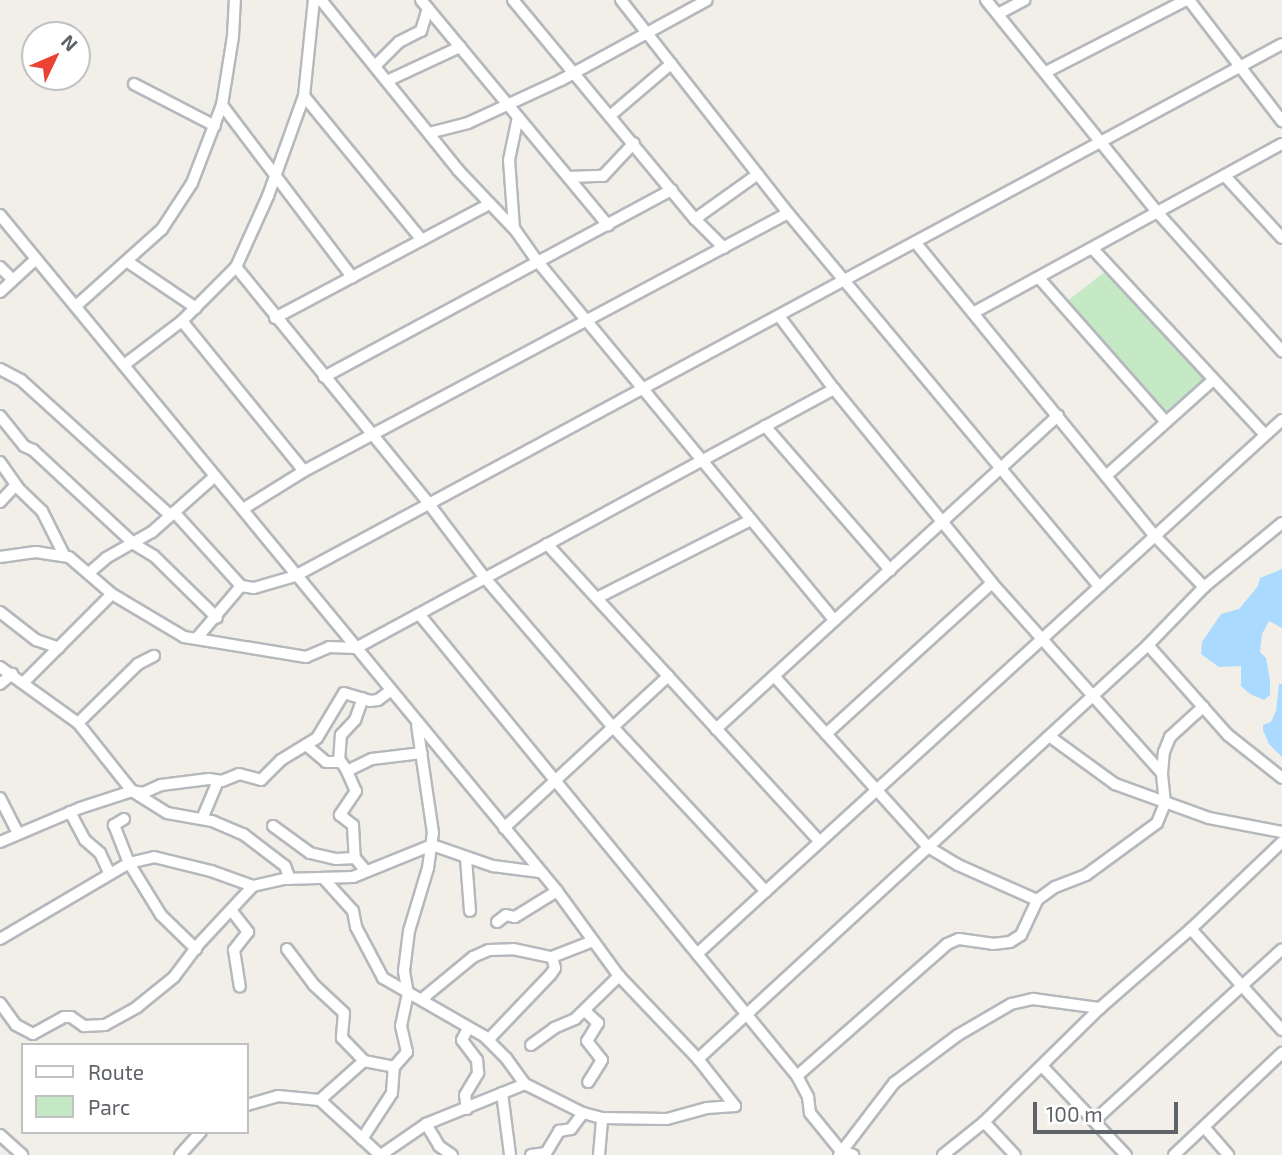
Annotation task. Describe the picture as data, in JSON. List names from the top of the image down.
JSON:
{
  "legend": ["Route", "Parc"],
  "scale_bar": "100 m",
  "north": "top right"
}
